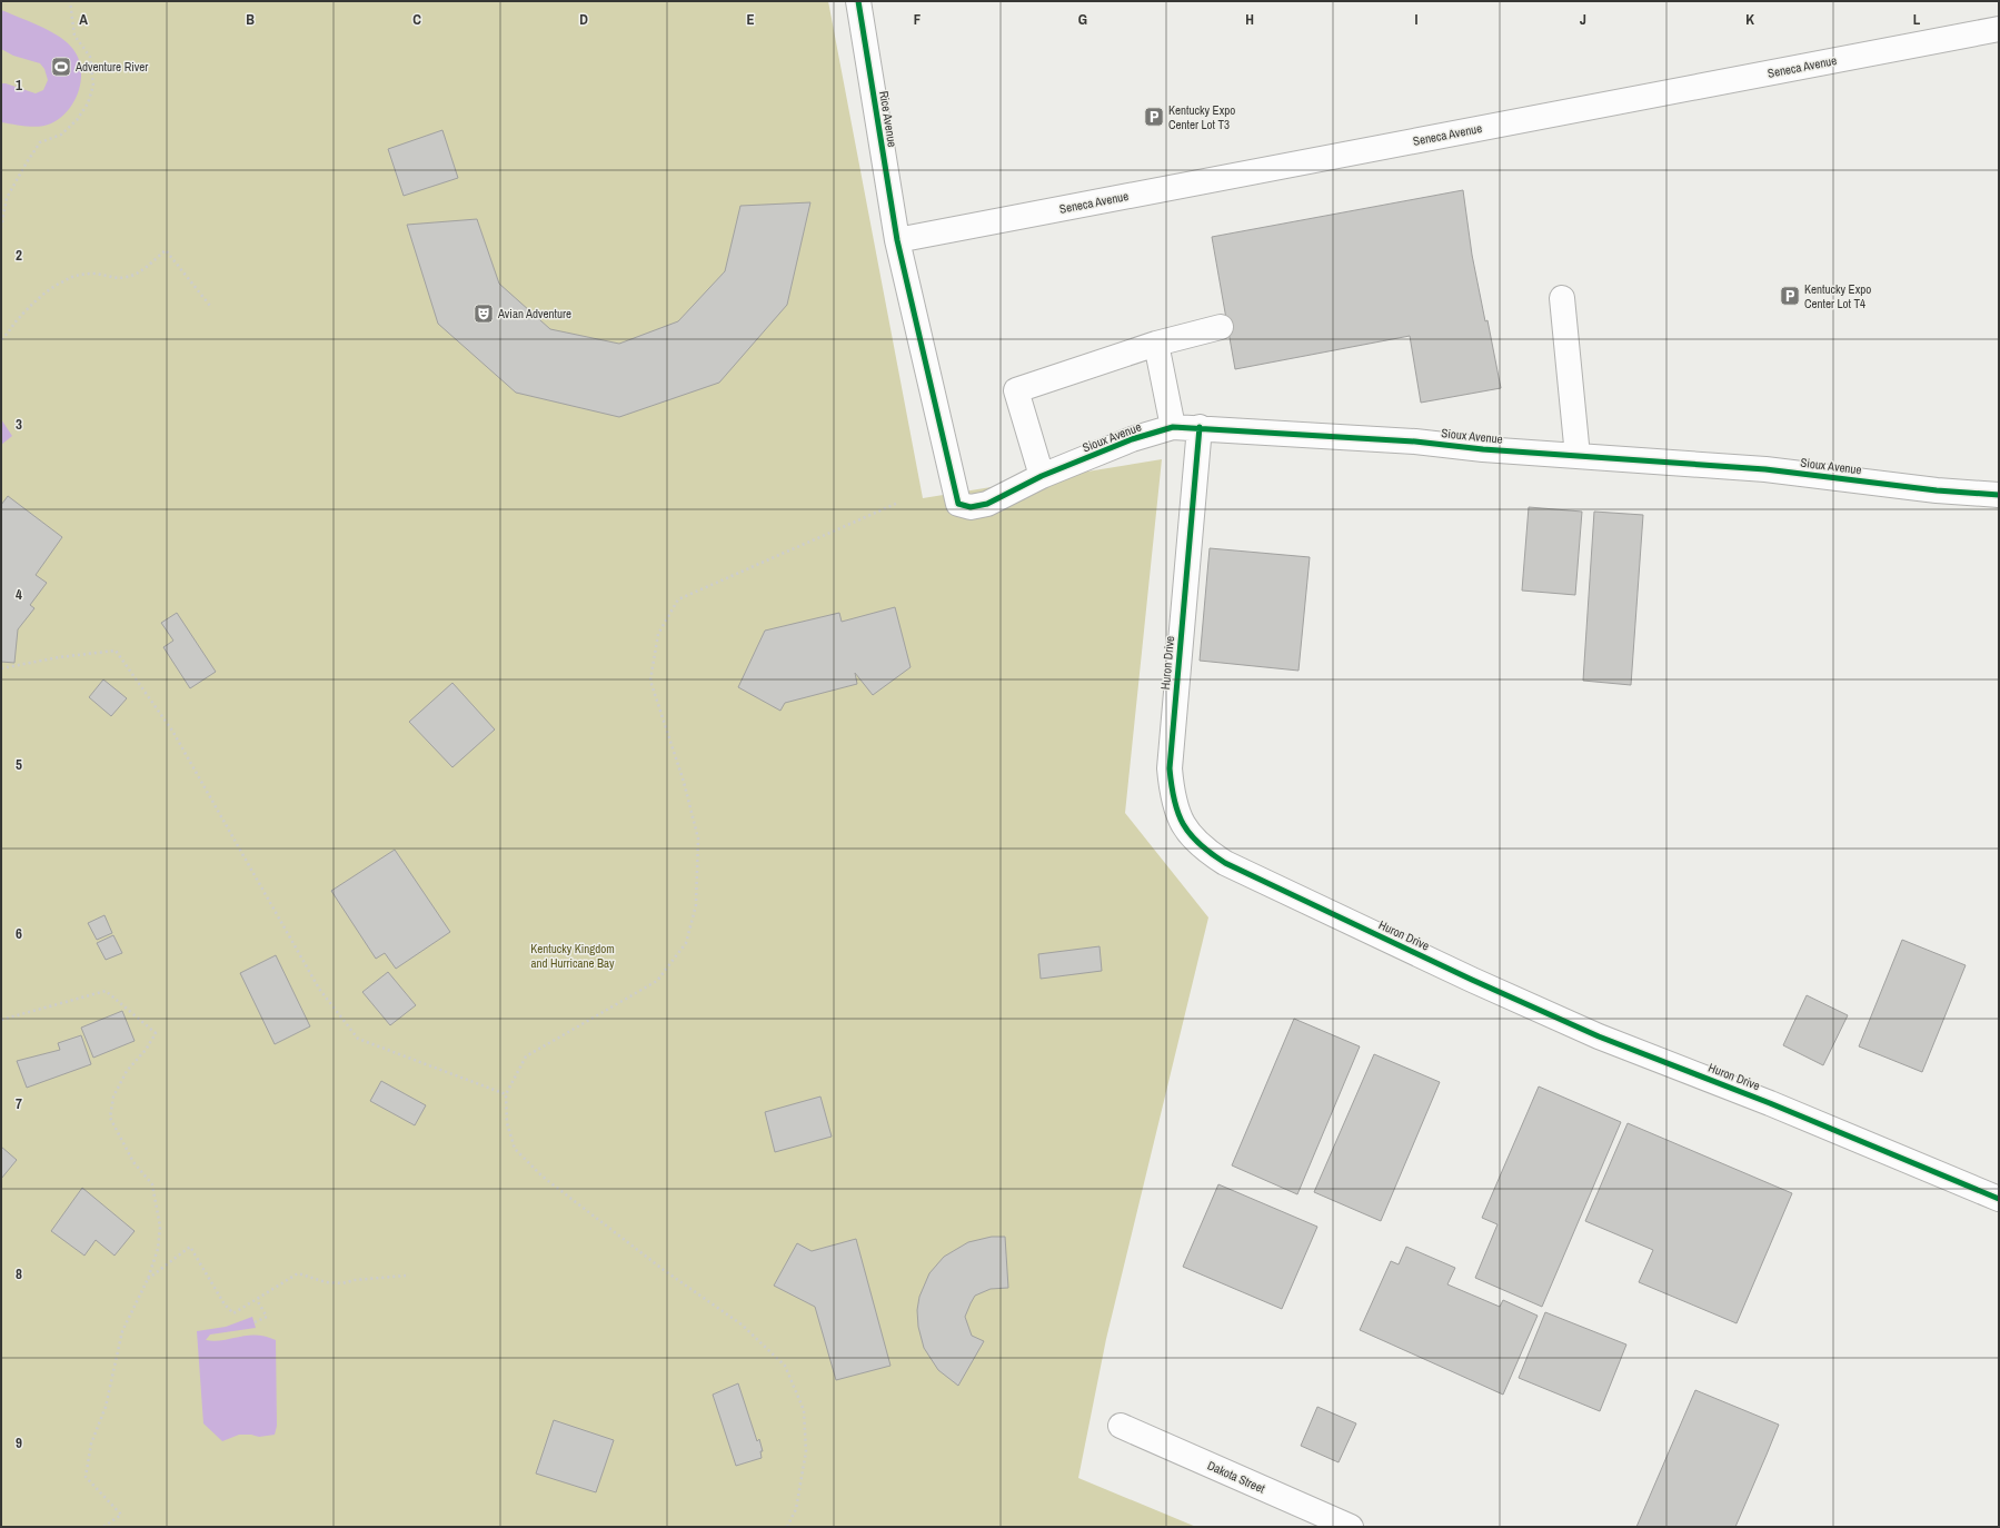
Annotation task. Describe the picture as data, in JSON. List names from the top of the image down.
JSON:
{
  "streets": {
    "street": [
      "Seneca Avenue",
      "Rice Avenue",
      "Sioux Avenue",
      "Huron Drive",
      "Dakota Street"
    ]
  },
  "crossings": [
    ["Seneca Avenue", "Rice Avenue"],
    ["Rice Avenue", "Sioux Avenue"],
    ["Sioux Avenue", "Huron Drive"]
  ],
  "parks": ["Kentucky Kingdom and Hurricane Bay"],
  "places": {
    "sports": ["Adventure River"],
    "parking": ["Kentucky Expo Center Lot T3", "Kentucky Expo Center Lot T4"],
    "theatre": ["Avian Adventure"]
  },
  "grid": {
    "columns": [
      "A",
      "B",
      "C",
      "D",
      "E",
      "F",
      "G",
      "H",
      "I",
      "J",
      "K",
      "L"
    ],
    "rows": [
      "1",
      "2",
      "3",
      "4",
      "5",
      "6",
      "7",
      "8",
      "9"
    ]
  }
}
